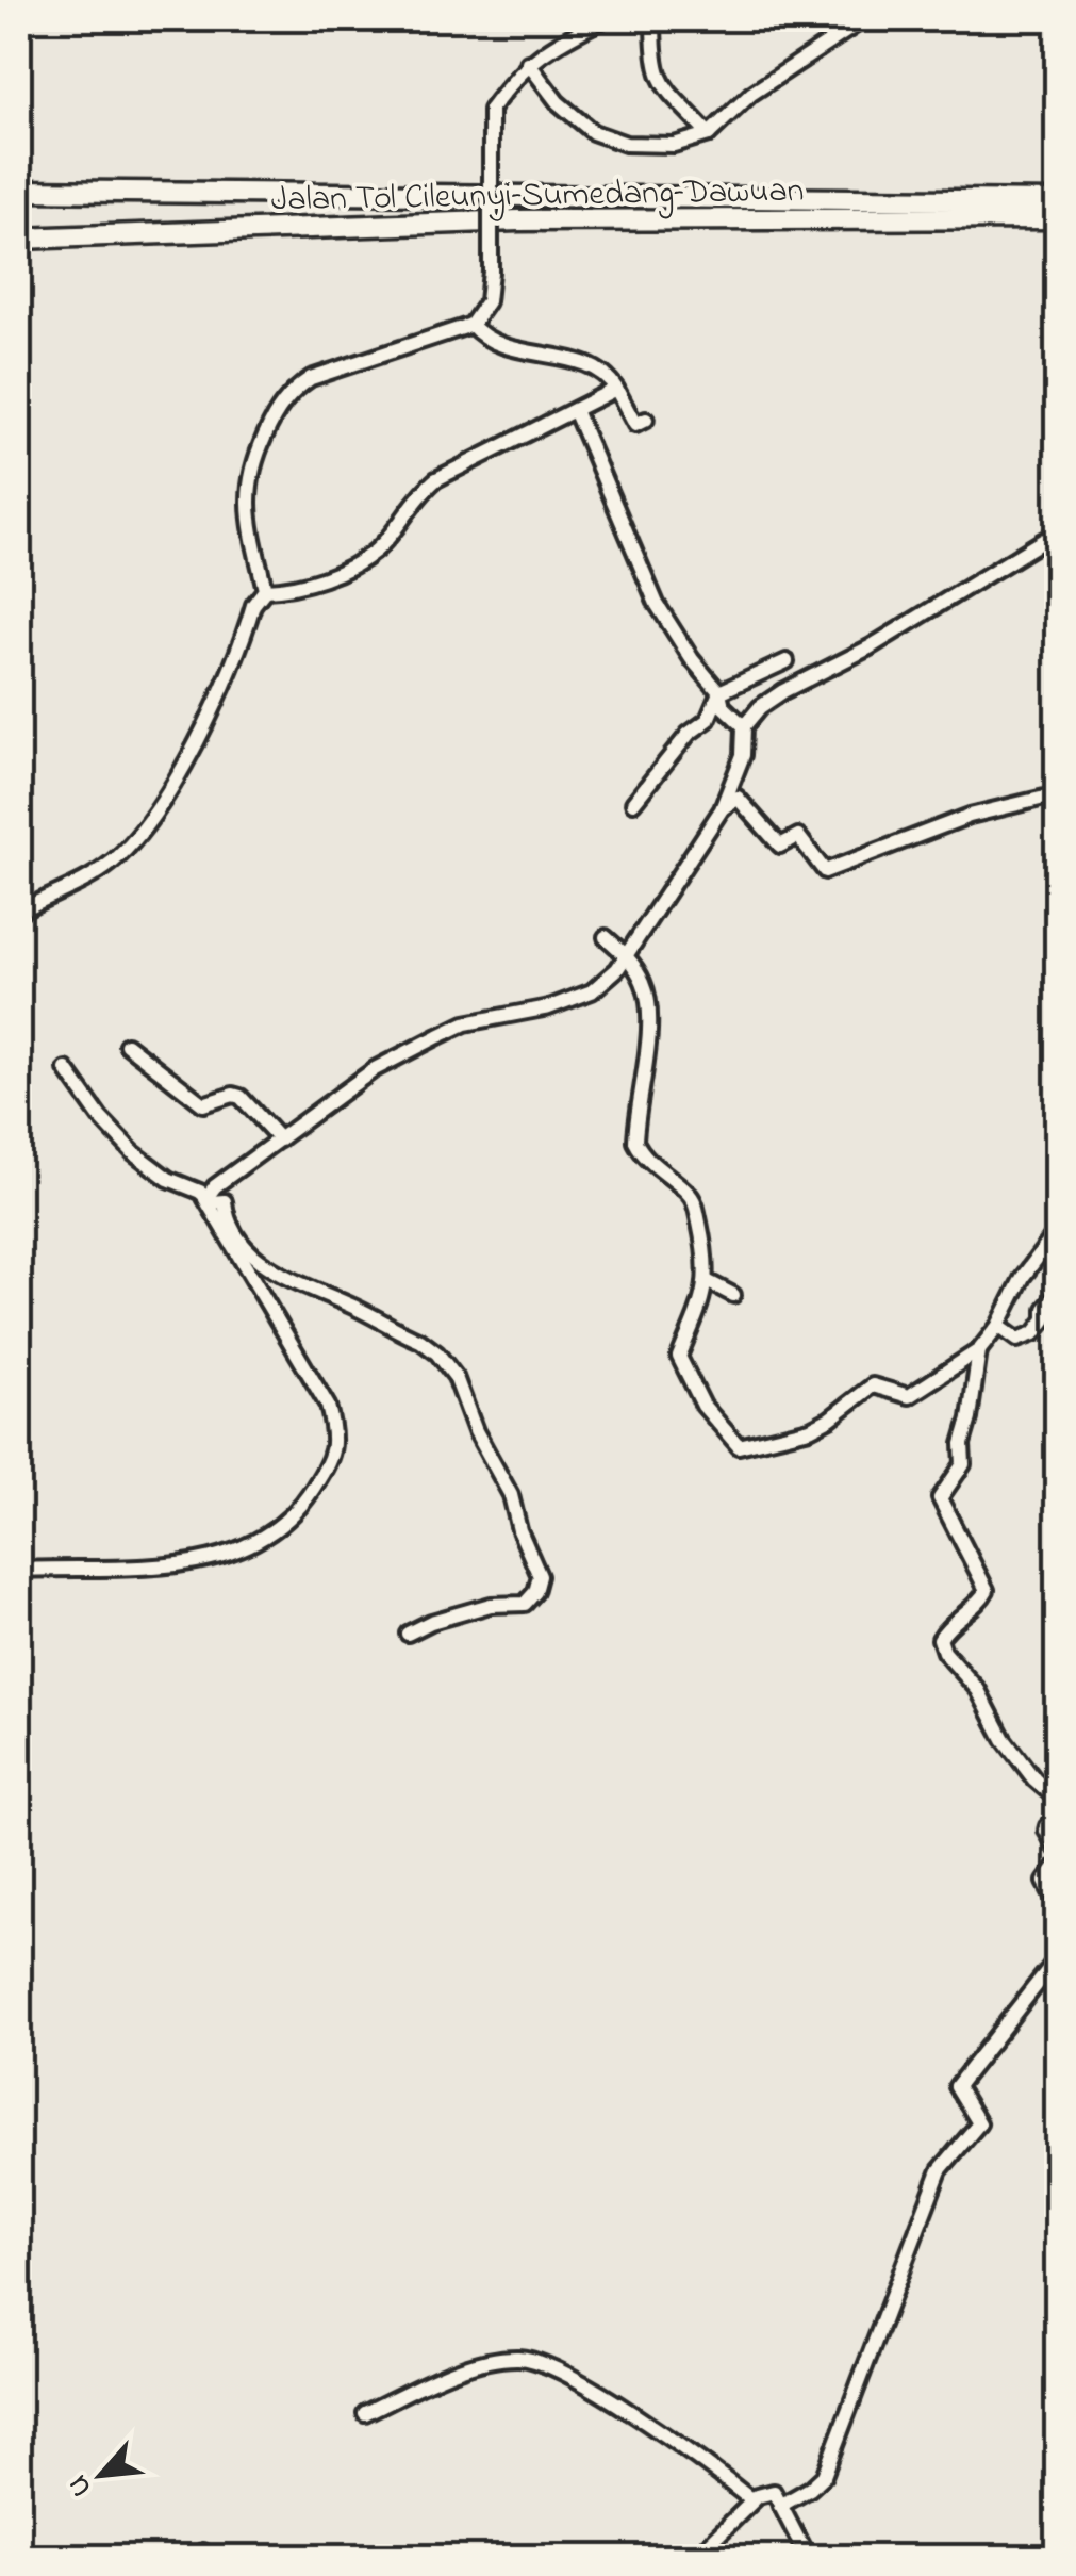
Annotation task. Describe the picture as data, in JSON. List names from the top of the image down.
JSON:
{
  "streets": {
    "highway": ["Jalan Tol Cileunyi–Sumedang–Dawuan"]
  },
  "north": "bottom left"
}
